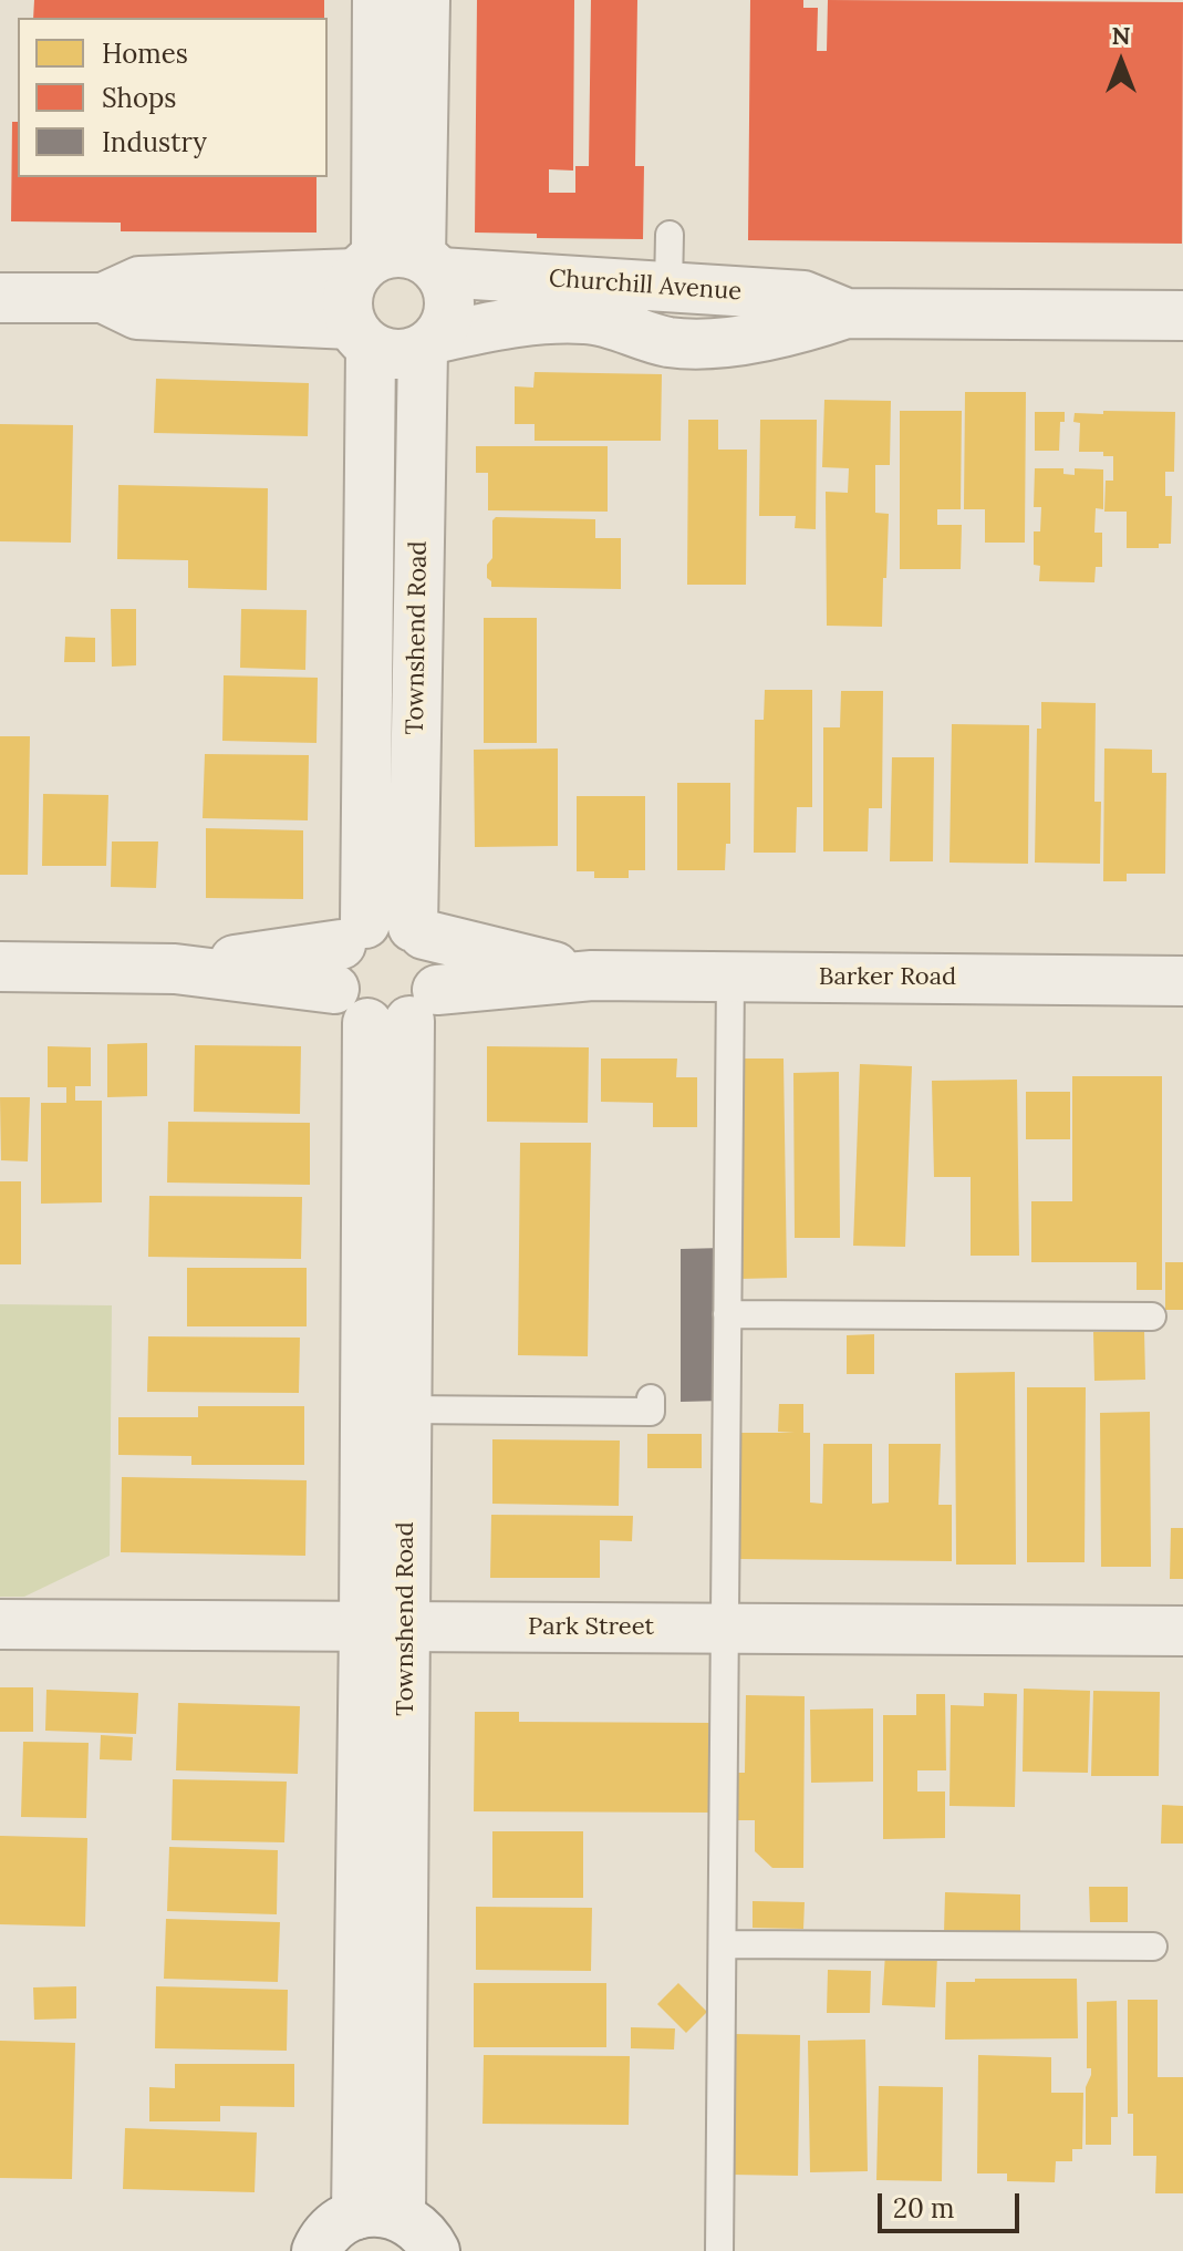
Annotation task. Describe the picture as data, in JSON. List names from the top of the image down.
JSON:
{
  "streets": {
    "street": [
      "Churchill Avenue",
      "Townshend Road",
      "Barker Road",
      "Park Street"
    ]
  },
  "crossings": [
    ["Churchill Avenue", "Townshend Road"],
    ["Townshend Road", "Barker Road"],
    ["Townshend Road", "Park Street"]
  ],
  "legend": ["Homes", "Shops", "Industry"],
  "scale_bar": "20 m",
  "north": "top"
}
